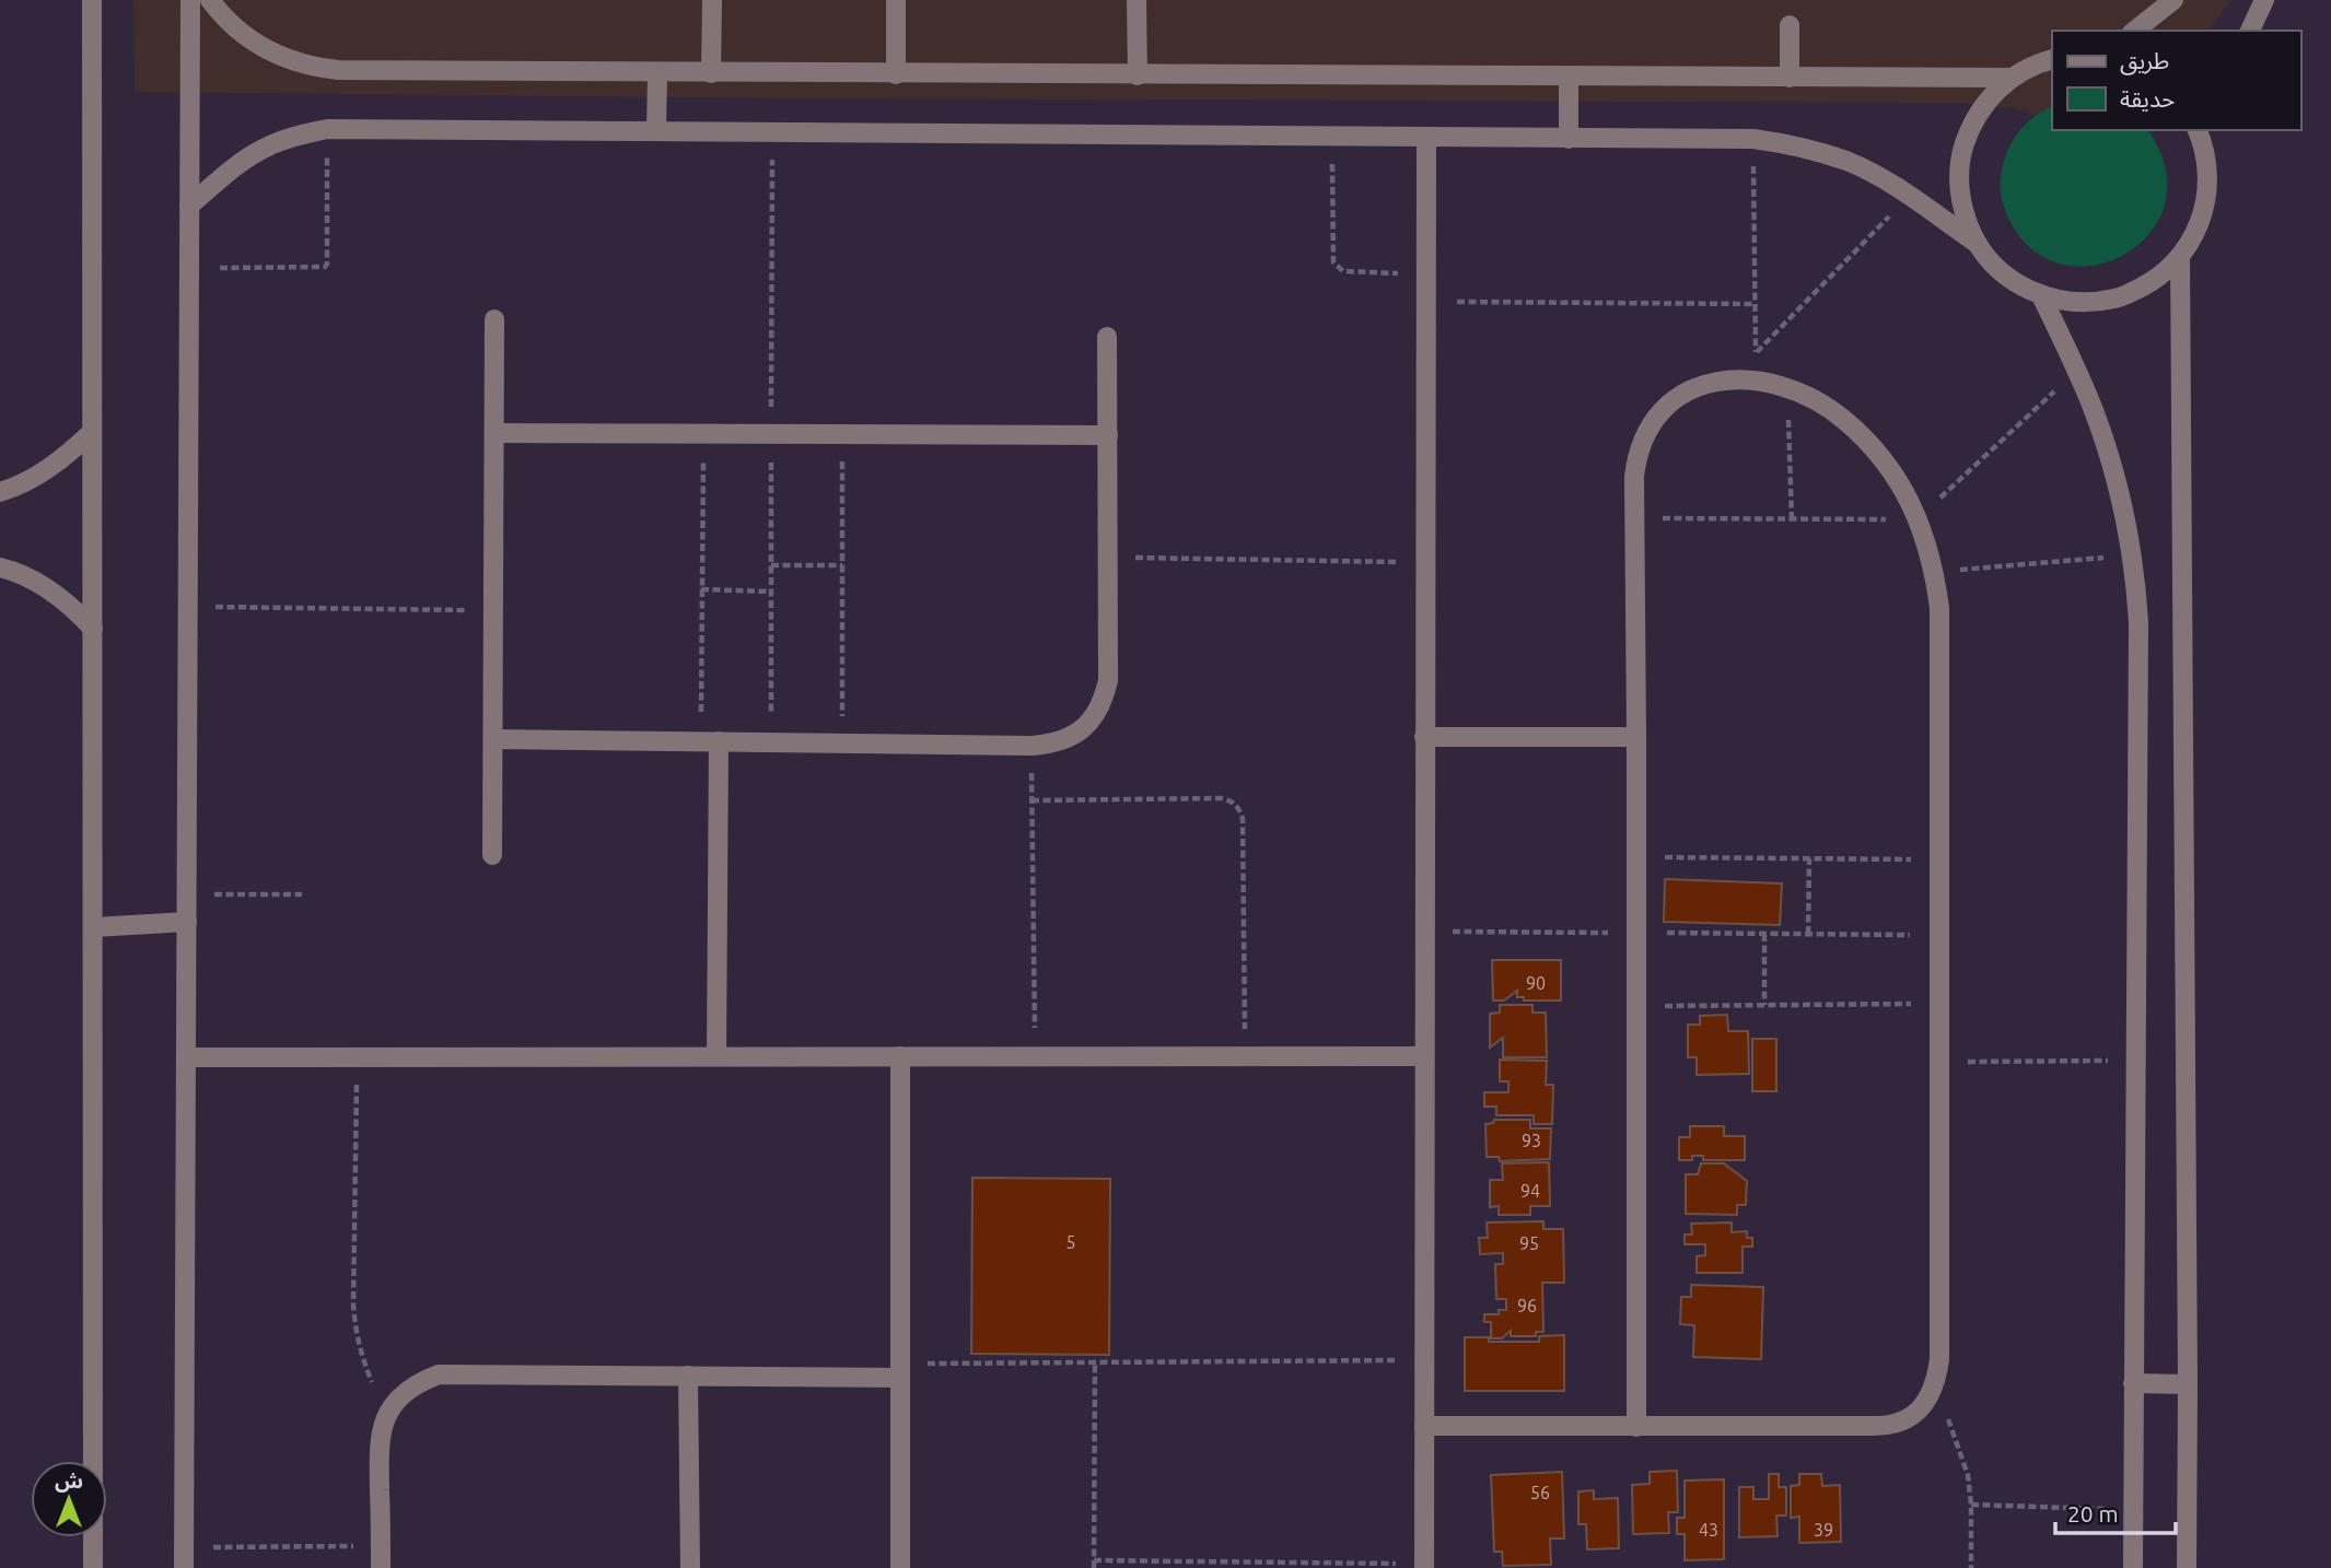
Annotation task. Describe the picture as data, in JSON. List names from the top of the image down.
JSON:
{
  "house_numbers": [
    "90",
    "93",
    "94",
    "5",
    "95",
    "96",
    "56",
    "43",
    "39"
  ],
  "legend": ["طريق", "حديقة"],
  "scale_bar": "20 m",
  "north": "top"
}
